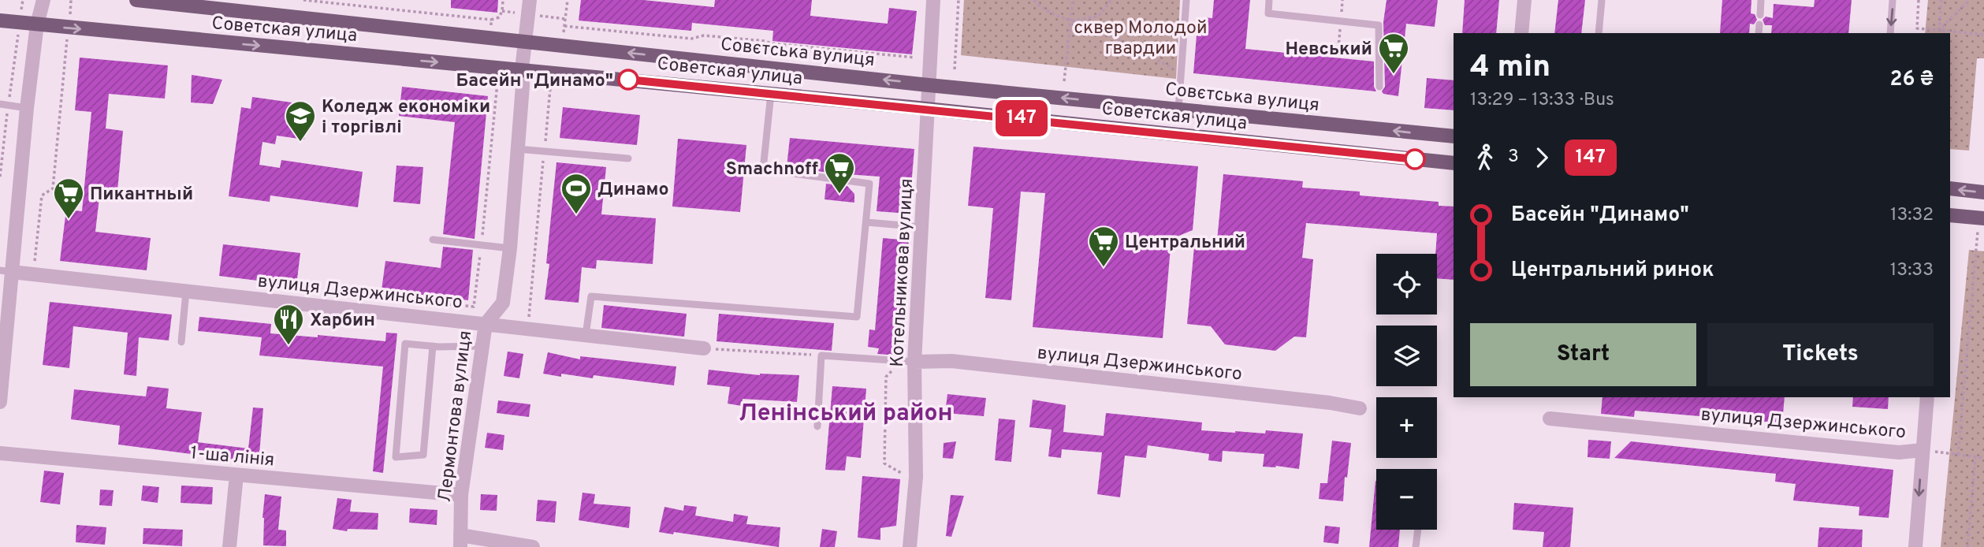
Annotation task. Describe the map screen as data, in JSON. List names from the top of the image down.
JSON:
{
  "streets": {
    "main road": ["Советская улица", "Совєтська вулиця"],
    "street": [
      "Котельникова вулиця",
      "вулиця Дзержинського",
      "Лермонтова вулиця",
      "1-ша лінія"
    ]
  },
  "crossings": [
    ["Советская улица", "Котельникова вулиця"],
    ["Советская улица", "Лермонтова вулиця"],
    ["Совєтська вулиця", "Котельникова вулиця"],
    ["Совєтська вулиця", "Лермонтова вулиця"],
    ["Котельникова вулиця", "вулиця Дзержинського"],
    ["вулиця Дзержинського", "Лермонтова вулиця"],
    ["Лермонтова вулиця", "1-ша лінія"]
  ],
  "one_way": ["Совєтська вулиця"],
  "districts": ["Ленінський район"],
  "parks": ["сквер Молодой гвардии"],
  "places": {
    "supermarket": [
      "Невський",
      "Smachnoff",
      "Пикантный",
      "Центральний"
    ],
    "other": ["Басейн \"Динамо\""],
    "school or university": ["Коледж економіки і торгівлі"],
    "sports": ["Динамо"],
    "restaurant": ["Харбин"]
  },
  "lines": ["bus line 147"],
  "page": {
    "on_map": "147",
    "heading": ["4 min", "13:29 – 13:33 · Bus", "26 ₴"],
    "legs": ["3", "147"],
    "list": [
      {
        "name": "Басейн \"Динамо\"",
        "value": "13:32"
      },
      {
        "name": "Центральний ринок",
        "value": "13:33"
      }
    ],
    "map_buttons": ["+", "−"],
    "buttons": ["Start", "Tickets"]
  }
}
